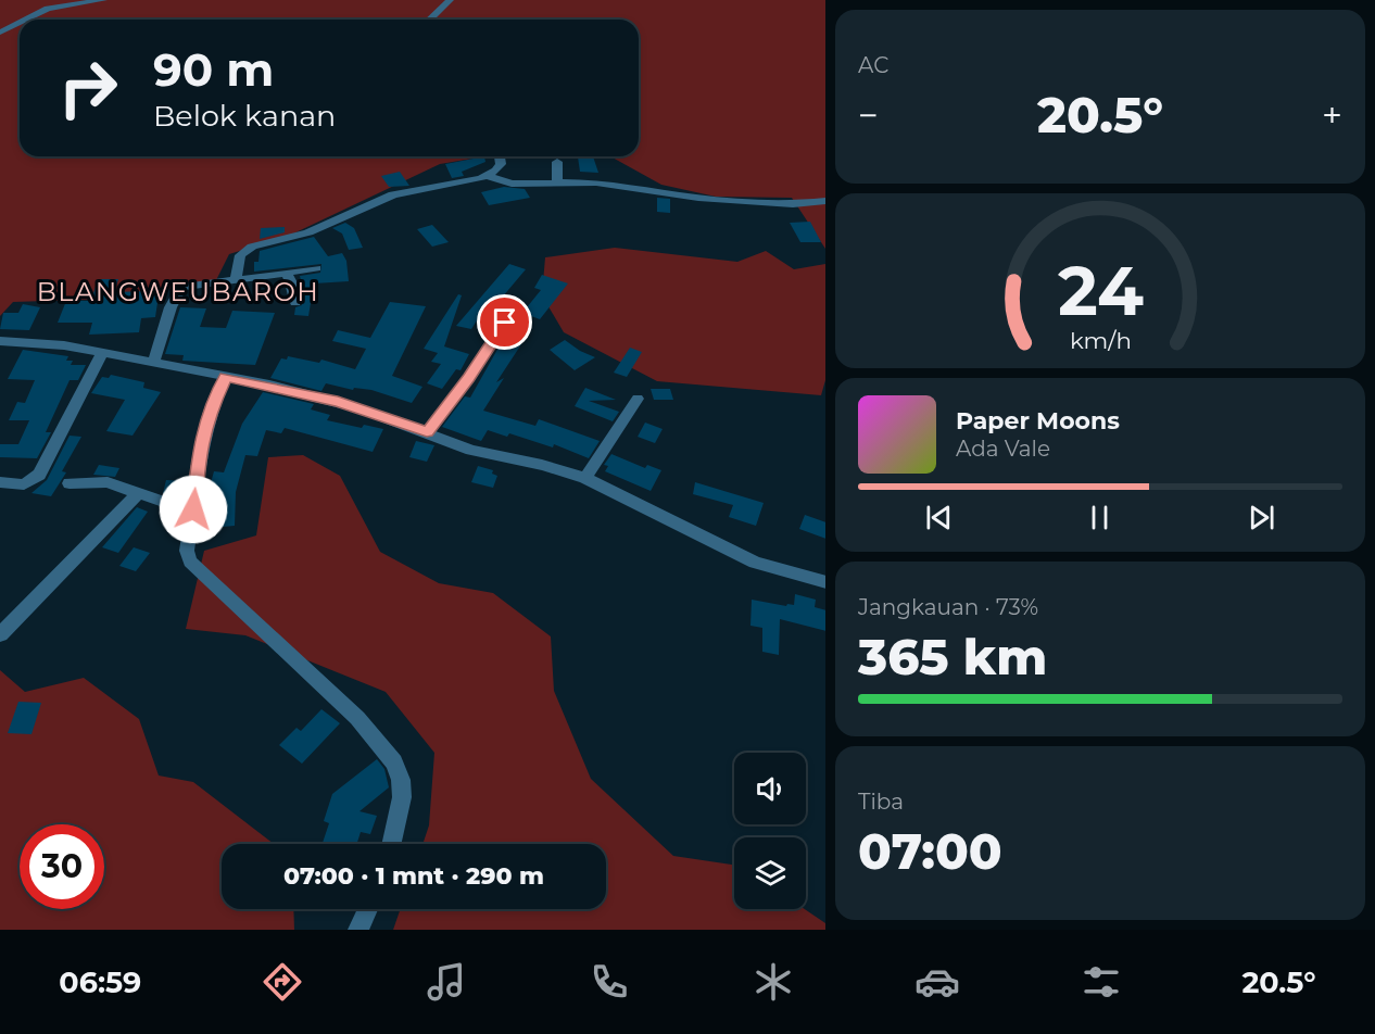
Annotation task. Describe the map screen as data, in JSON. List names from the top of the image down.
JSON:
{
  "districts": ["BLANGWEUBAROH"],
  "page": {
    "tile": [
      "AC",
      ["Jangkauan · 73%", "365 km"],
      ["Tiba", "07:00"]
    ],
    "turn": ["90 m", "Belok kanan"],
    "heat": ["−", "20.5°", "+"],
    "song": ["Paper Moons", "Ada Vale"],
    "limit": "30",
    "trip": "07:00 · 1 mnt · 290 m",
    "tabs": ["06:59", "20.5°"],
    "gauge": ["24", "km/h"]
  }
}
